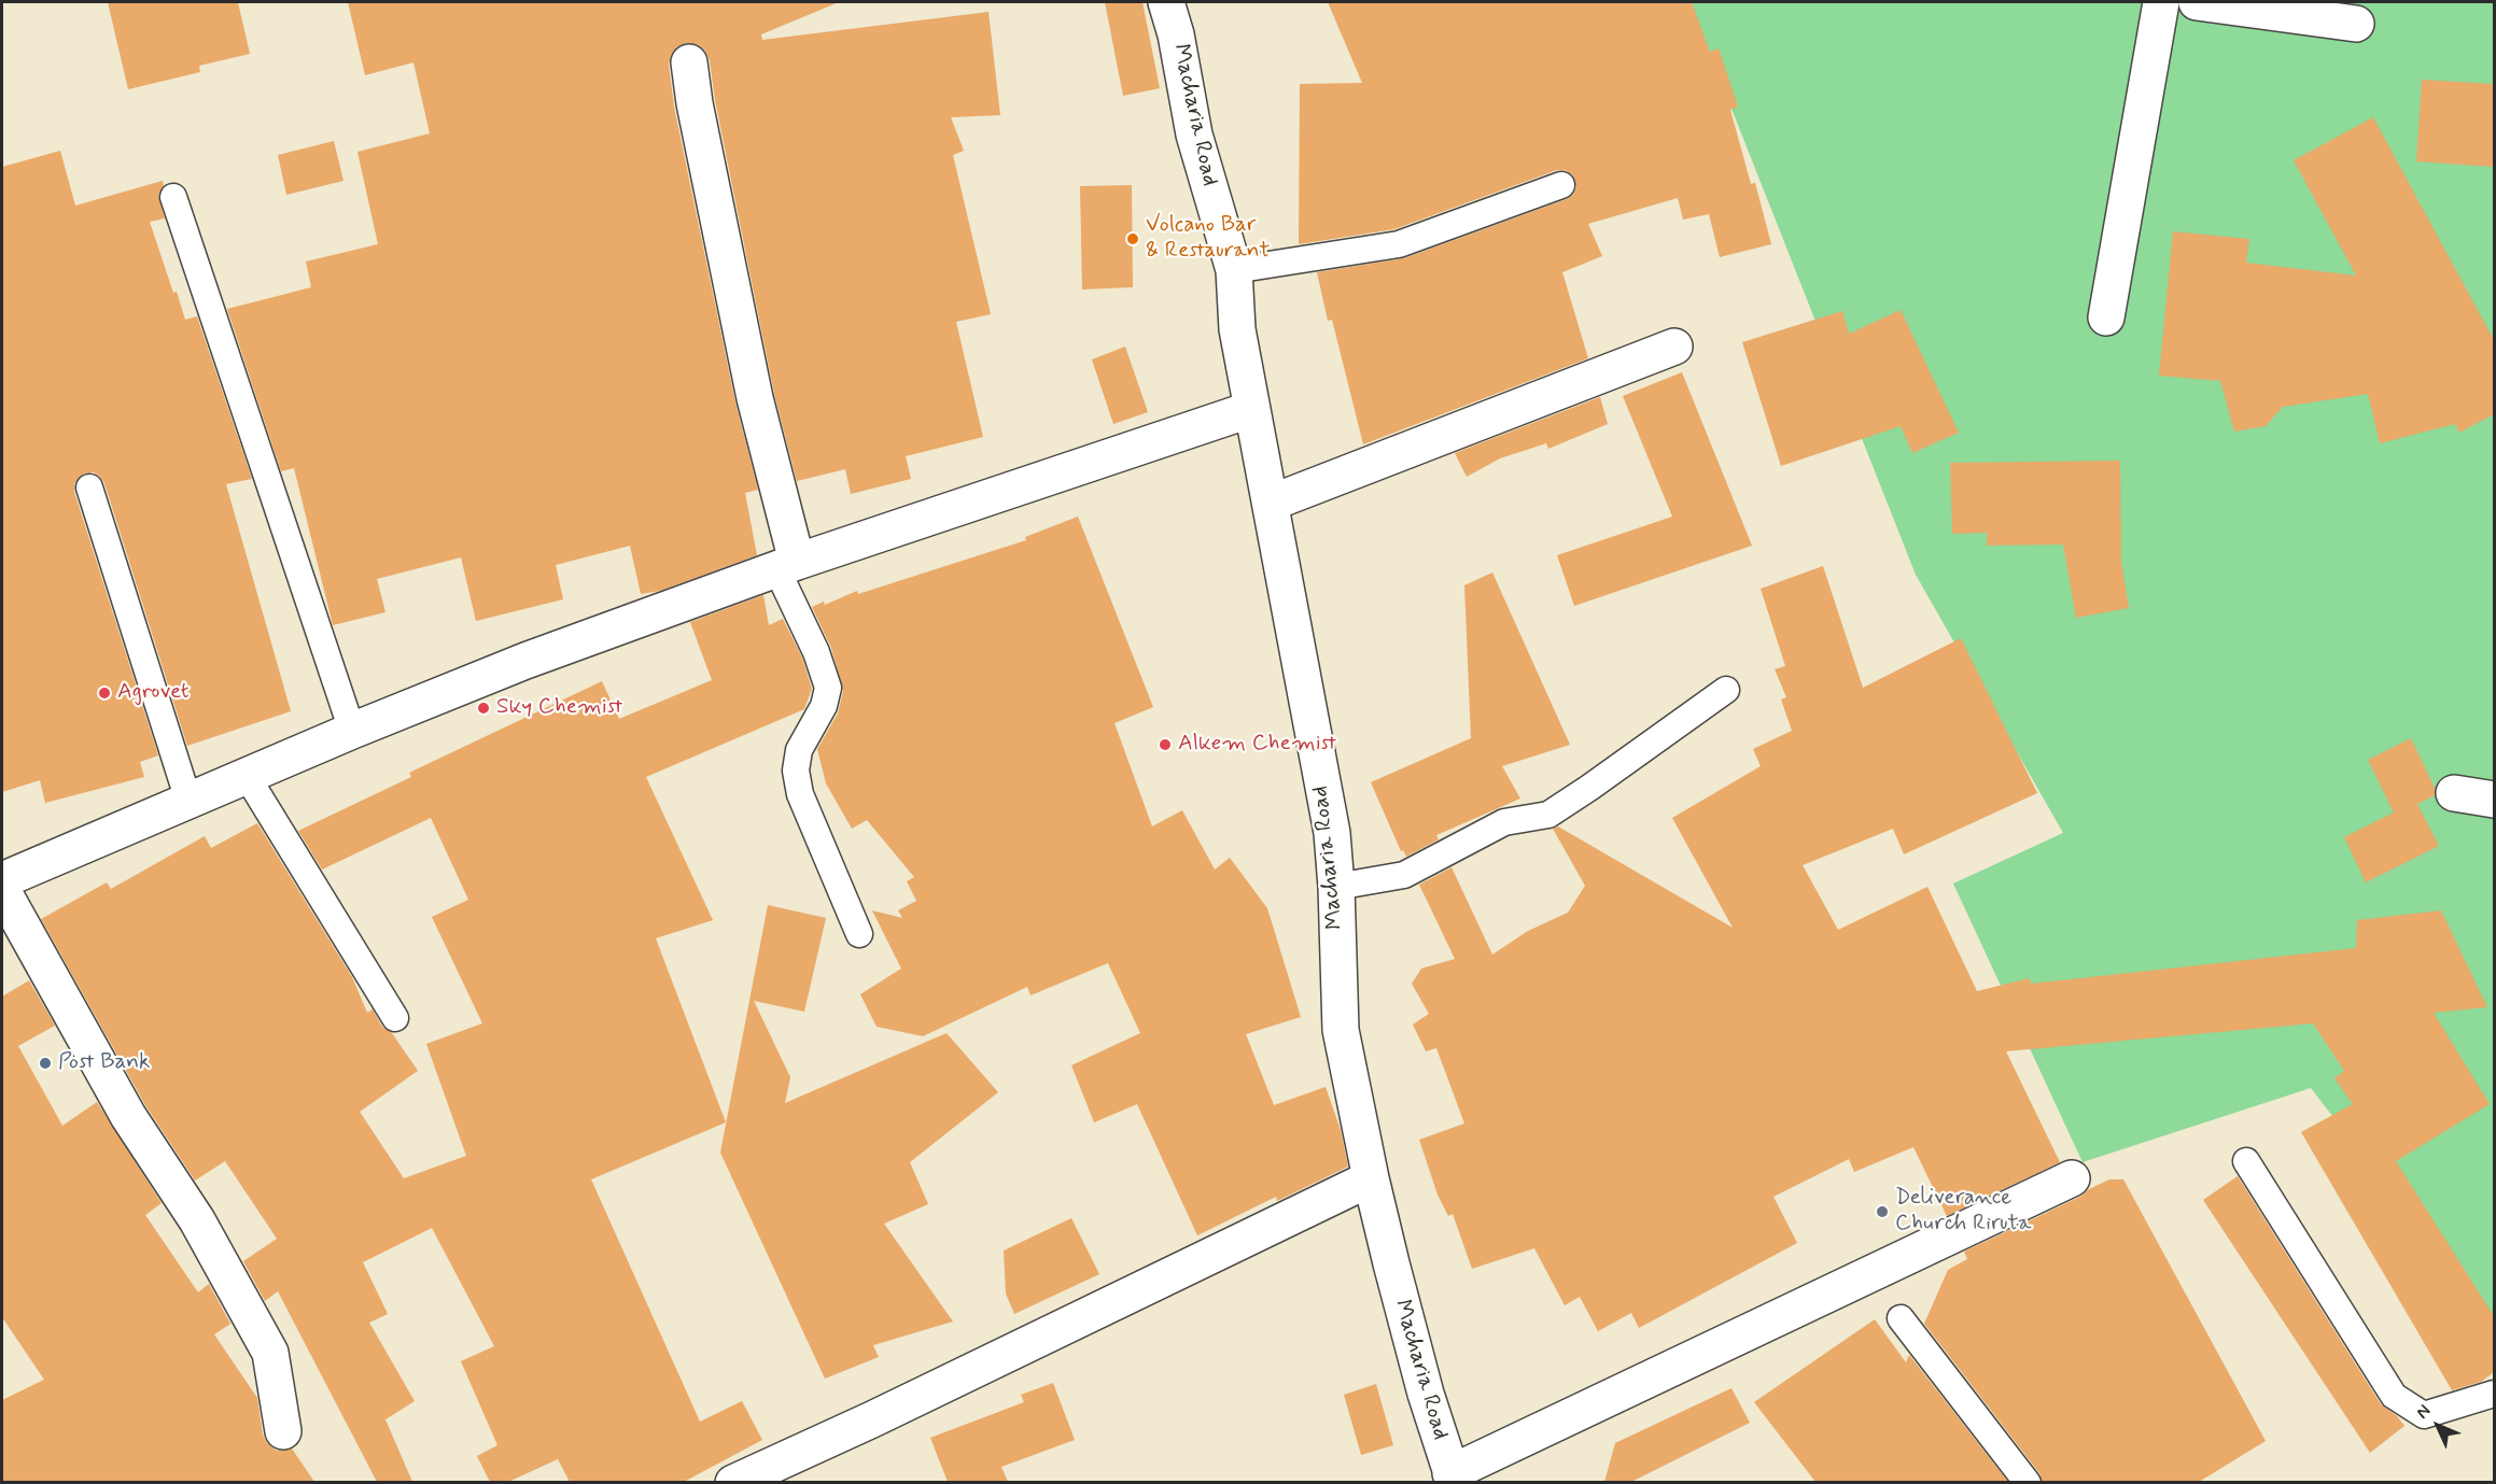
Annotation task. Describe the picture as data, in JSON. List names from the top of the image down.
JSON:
{
  "streets": {
    "street": ["Macharia Road"]
  },
  "places": [
    "Volcano Bar & Restaurant",
    "Agrovet",
    "Sky Chemist",
    "Alkem Chemist",
    "Post Bank",
    "Deliverance Church Riruta"
  ],
  "north": "top left"
}
